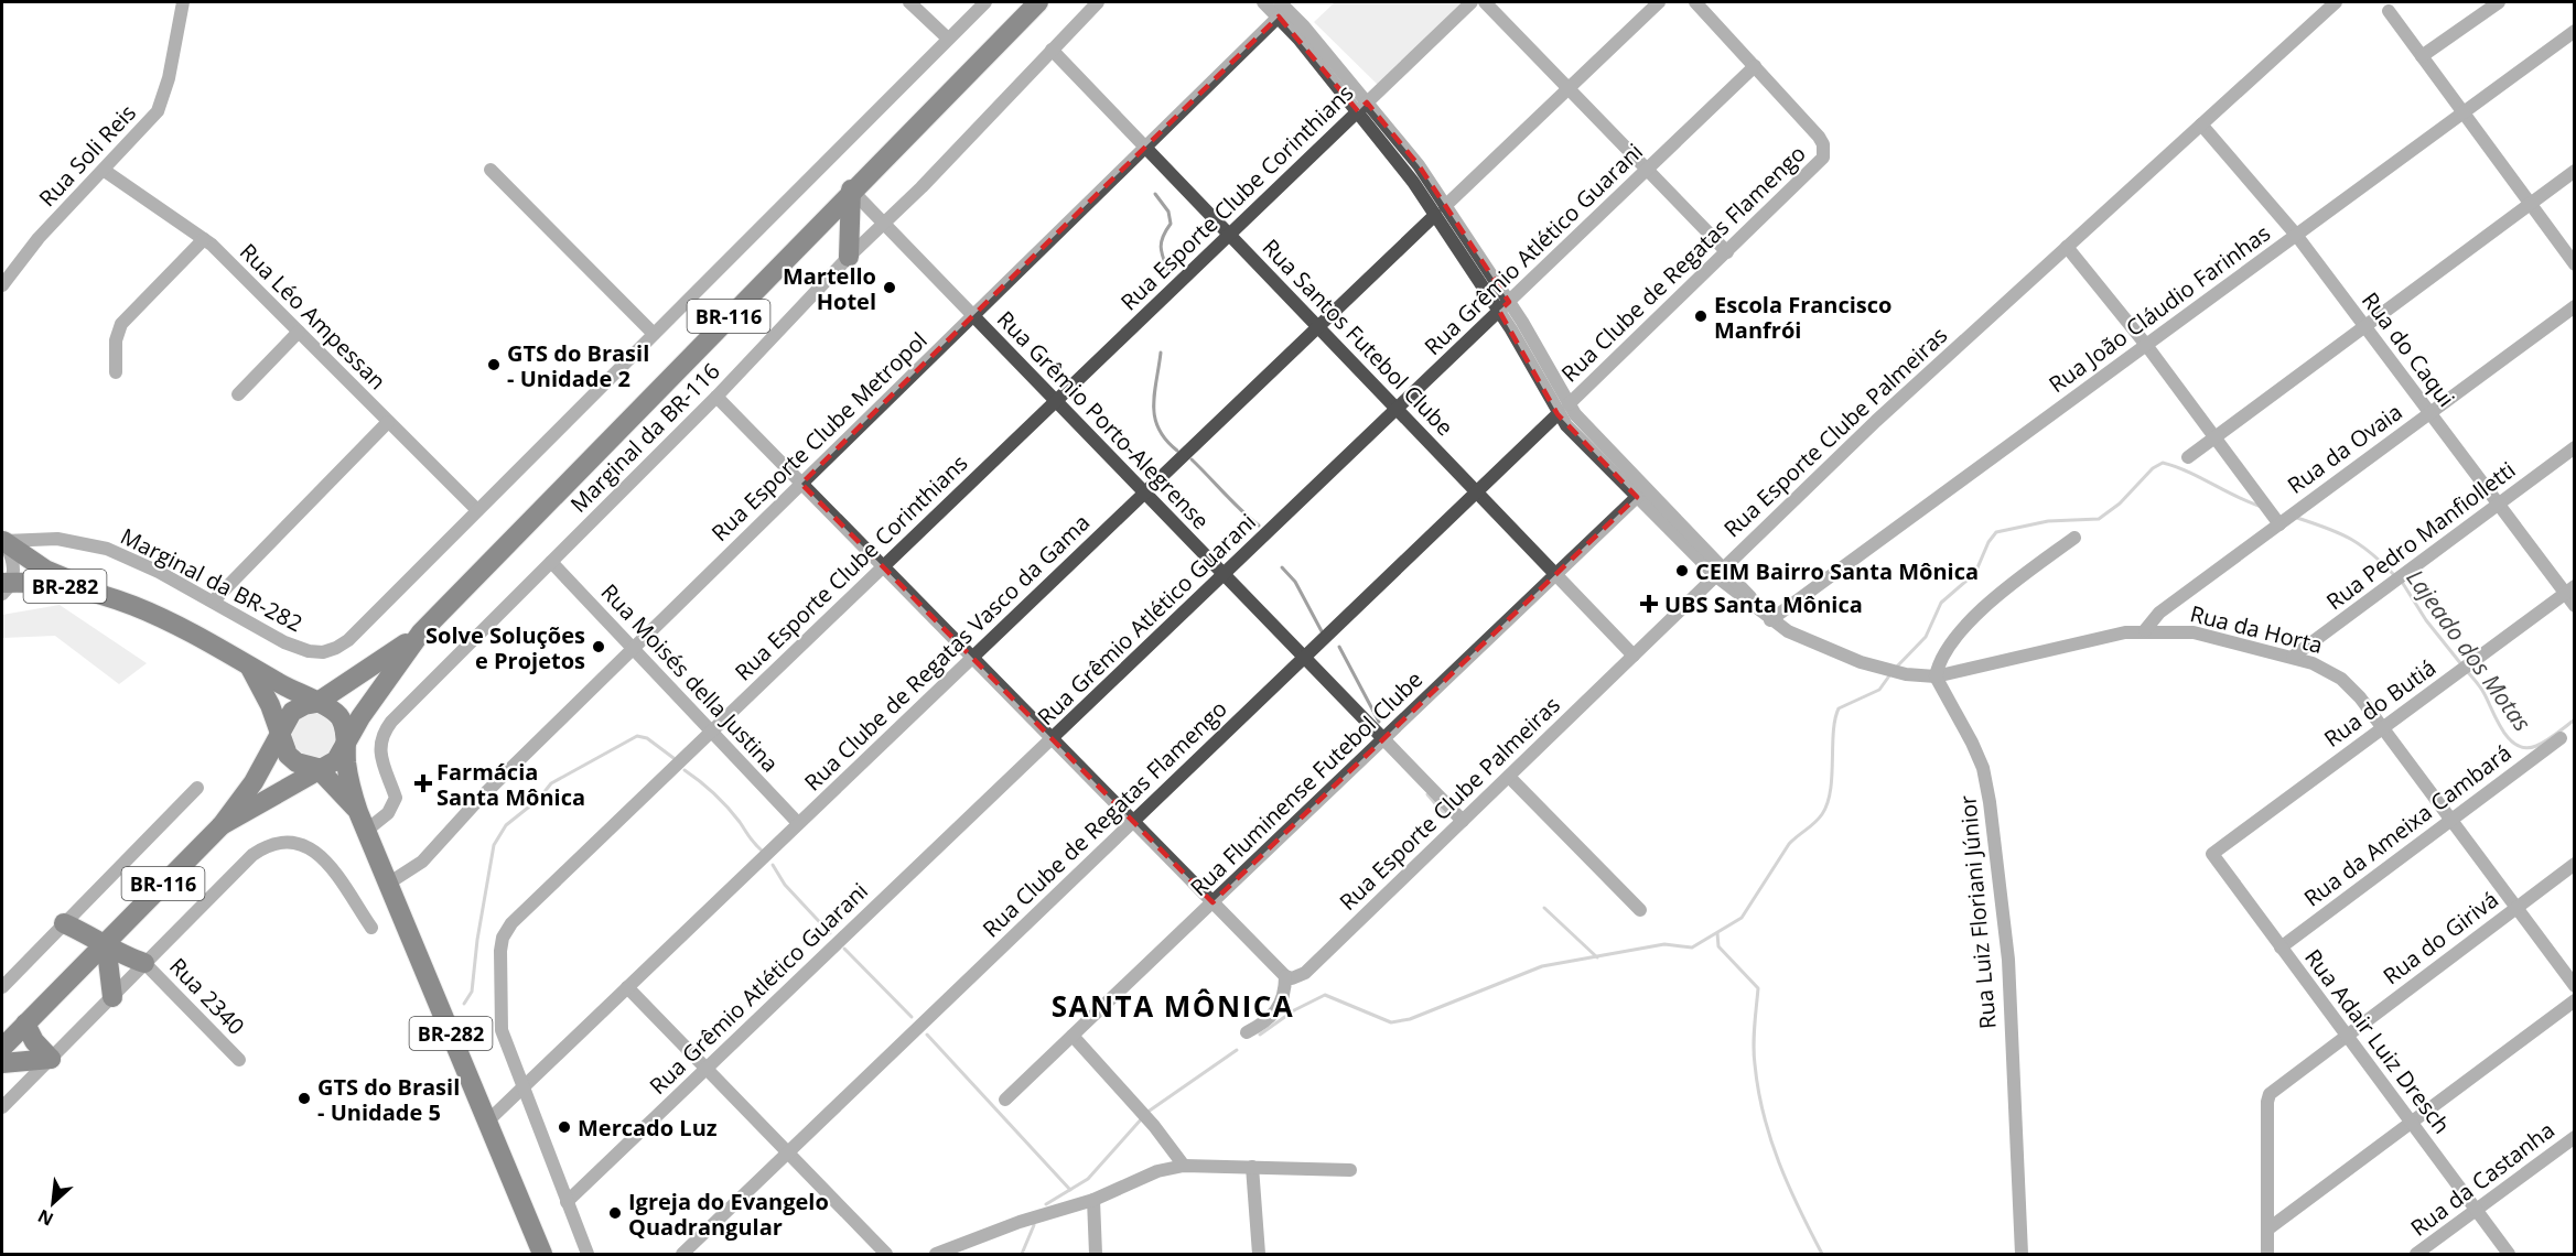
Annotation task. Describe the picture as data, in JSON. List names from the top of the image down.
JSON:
{
  "streets": {
    "highway": ["BR-116", "BR-282"],
    "street": [
      "Rua Soli Reis",
      "Rua Esporte Clube Corinthians",
      "Rua Grêmio Atlético Guarani",
      "Rua Clube de Regatas Flamengo",
      "Rua João Cláudio Farinhas",
      "Rua Léo Ampessan",
      "Rua Santos Futebol Clube",
      "Rua do Caqui",
      "Rua Grêmio Porto-Alegrense",
      "Rua Esporte Clube Palmeiras",
      "Rua Esporte Clube Metropol",
      "Marginal da BR-116",
      "Rua da Ovaia",
      "Rua Pedro Manfiolletti",
      "Marginal da BR-282",
      "Rua da Horta",
      "Rua Clube de Regatas Vasco da Gama",
      "Rua Moisés della Justina",
      "Rua do Butiá",
      "Rua Fluminense Futebol Clube",
      "Rua da Ameixa Cambará",
      "Rua Luiz Floriani Júnior",
      "Rua do Girivá",
      "Rua 2340",
      "Rua Adair Luiz Dresch",
      "Rua da Castanha"
    ]
  },
  "crossings": [
    ["Rua Soli Reis", "Rua Léo Ampessan"],
    ["Rua Esporte Clube Corinthians", "Rua Grêmio Atlético Guarani"],
    ["Rua Esporte Clube Corinthians", "Rua Santos Futebol Clube"],
    ["Rua Esporte Clube Corinthians", "Rua Grêmio Porto-Alegrense"],
    ["Rua Esporte Clube Corinthians", "Rua Clube de Regatas Vasco da Gama"],
    ["Rua Esporte Clube Corinthians", "Rua Moisés della Justina"],
    ["Rua Grêmio Atlético Guarani", "Rua Clube de Regatas Flamengo"],
    ["Rua Grêmio Atlético Guarani", "Rua Santos Futebol Clube"],
    ["Rua Grêmio Atlético Guarani", "Rua Grêmio Porto-Alegrense"],
    ["Rua Clube de Regatas Flamengo", "Rua Santos Futebol Clube"],
    ["Rua Clube de Regatas Flamengo", "Rua Grêmio Porto-Alegrense"],
    ["Rua João Cláudio Farinhas", "Rua do Caqui"],
    ["Rua Léo Ampessan", "Marginal da BR-282"],
    ["BR-116", "Rua Grêmio Porto-Alegrense"],
    ["BR-116", "BR-282"],
    ["Rua Santos Futebol Clube", "Rua Esporte Clube Palmeiras"],
    ["Rua Santos Futebol Clube", "Rua Esporte Clube Metropol"],
    ["Rua Santos Futebol Clube", "Marginal da BR-116"],
    ["Rua Santos Futebol Clube", "Rua Clube de Regatas Vasco da Gama"],
    ["Rua Santos Futebol Clube", "Rua Fluminense Futebol Clube"],
    ["Rua do Caqui", "Rua Esporte Clube Palmeiras"],
    ["Rua do Caqui", "Rua da Ovaia"],
    ["Rua do Caqui", "Rua Pedro Manfiolletti"],
    ["Rua do Caqui", "Rua do Butiá"],
    ["Rua Grêmio Porto-Alegrense", "Rua Esporte Clube Palmeiras"],
    ["Rua Grêmio Porto-Alegrense", "Rua Esporte Clube Metropol"],
    ["Rua Grêmio Porto-Alegrense", "Marginal da BR-116"],
    ["Rua Grêmio Porto-Alegrense", "Rua Clube de Regatas Vasco da Gama"],
    ["Rua Grêmio Porto-Alegrense", "Rua Fluminense Futebol Clube"],
    ["Rua Esporte Clube Metropol", "BR-282"],
    ["Rua Esporte Clube Metropol", "Rua Moisés della Justina"],
    ["Marginal da BR-116", "BR-282"],
    ["Marginal da BR-116", "Rua Moisés della Justina"],
    ["Rua da Ovaia", "Rua da Horta"],
    ["Rua Pedro Manfiolletti", "Rua da Horta"],
    ["BR-282", "Rua Clube de Regatas Vasco da Gama"],
    ["Rua da Horta", "Rua do Butiá"],
    ["Rua da Horta", "Rua da Ameixa Cambará"],
    ["Rua da Horta", "Rua Luiz Floriani Júnior"],
    ["Rua da Horta", "Rua do Girivá"],
    ["Rua Clube de Regatas Vasco da Gama", "Rua Moisés della Justina"],
    ["Rua do Butiá", "Rua Adair Luiz Dresch"],
    ["Rua da Ameixa Cambará", "Rua Adair Luiz Dresch"],
    ["Rua do Girivá", "Rua Adair Luiz Dresch"],
    ["Rua Adair Luiz Dresch", "Rua da Castanha"]
  ],
  "districts": ["SANTA MÔNICA"],
  "water": ["Lajeado dos Motas"],
  "places": {
    "other": [
      "Martello Hotel",
      "Escola Francisco Manfrói",
      "GTS do Brasil - Unidade 2",
      "CEIM Bairro Santa Mônica",
      "Solve Soluções e Projetos",
      "GTS do Brasil - Unidade 5",
      "Mercado Luz",
      "Igreja do Evangelo Quadrangular"
    ],
    "health": ["UBS Santa Mônica", "Farmácia Santa Mônica"]
  },
  "north": "bottom left"
}
